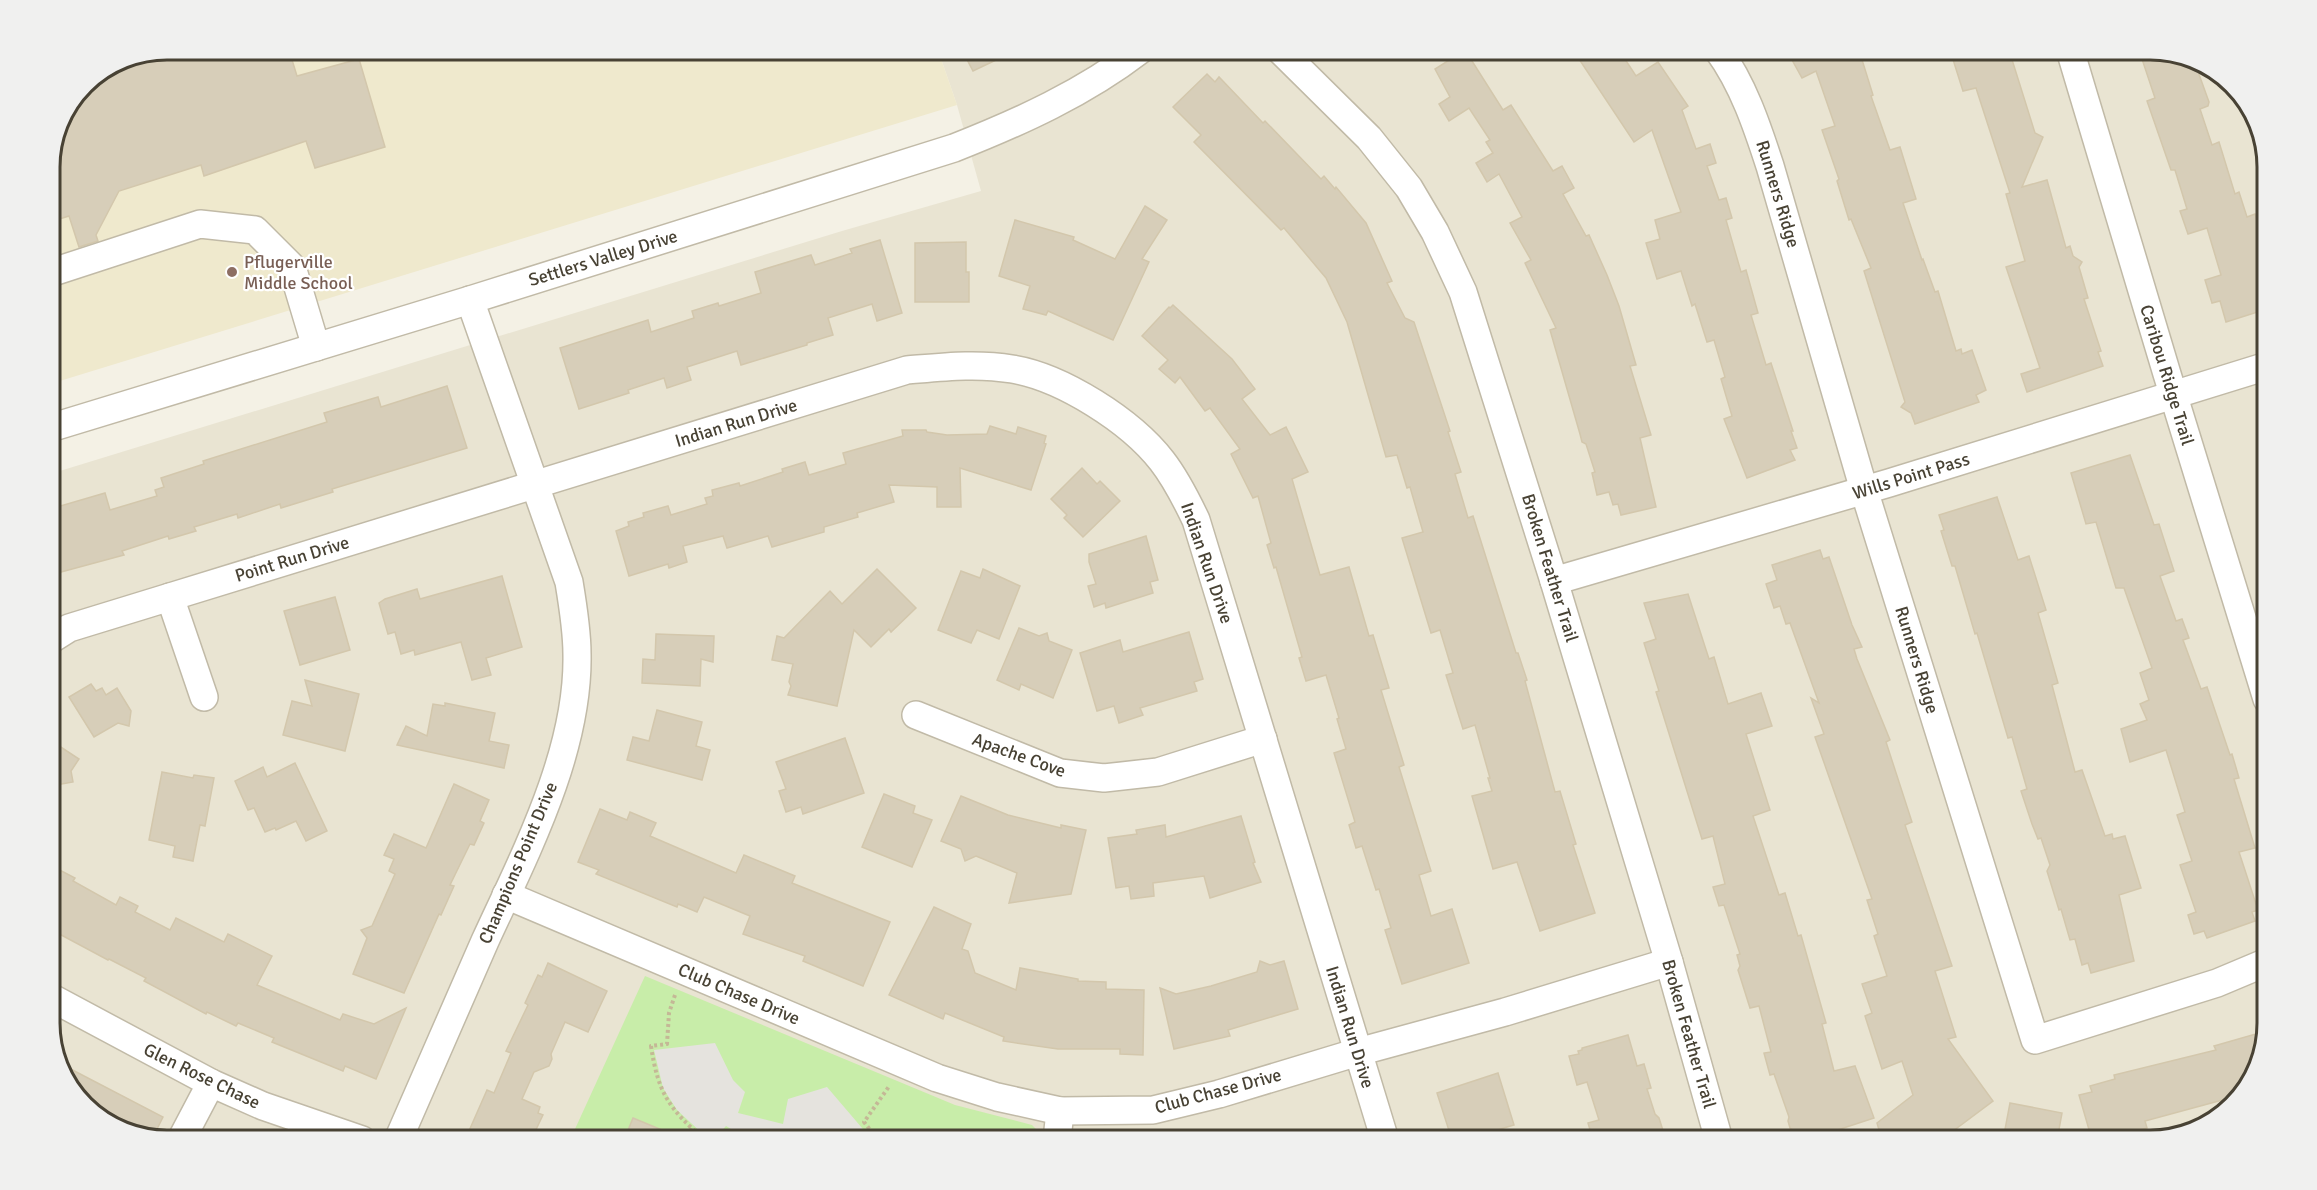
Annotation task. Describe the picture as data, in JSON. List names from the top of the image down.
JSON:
{
  "streets": {
    "street": [
      "Runners Ridge",
      "Settlers Valley Drive",
      "Caribou Ridge Trail",
      "Indian Run Drive",
      "Wills Point Pass",
      "Point Run Drive",
      "Broken Feather Trail",
      "Apache Cove",
      "Champions Point Drive",
      "Club Chase Drive",
      "Glen Rose Chase"
    ]
  },
  "crossings": [
    ["Runners Ridge", "Wills Point Pass"],
    ["Settlers Valley Drive", "Champions Point Drive"],
    ["Caribou Ridge Trail", "Wills Point Pass"],
    ["Indian Run Drive", "Point Run Drive"],
    ["Indian Run Drive", "Apache Cove"],
    ["Indian Run Drive", "Champions Point Drive"],
    ["Indian Run Drive", "Club Chase Drive"],
    ["Wills Point Pass", "Broken Feather Trail"],
    ["Point Run Drive", "Champions Point Drive"],
    ["Broken Feather Trail", "Club Chase Drive"],
    ["Champions Point Drive", "Club Chase Drive"]
  ],
  "places": ["Pflugerville Middle School"]
}
